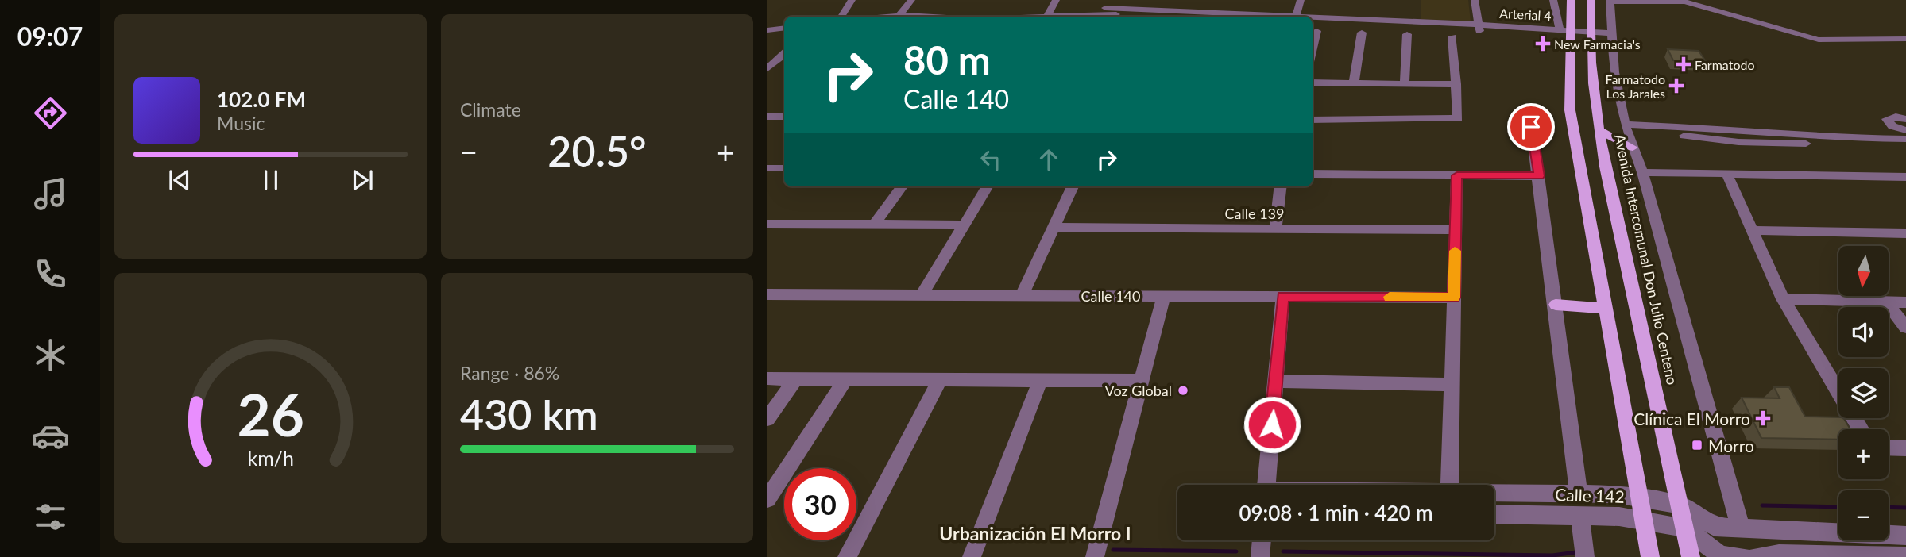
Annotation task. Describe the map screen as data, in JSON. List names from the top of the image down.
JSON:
{
  "streets": {
    "main road": ["Avenida Intercomunal Don Julio Centeno"],
    "street": [
      "Arterial 4",
      "Calle 139",
      "Calle 140",
      "Calle 142"
    ]
  },
  "crossings": [
    ["Arterial 4", "Avenida Intercomunal Don Julio Centeno"],
    ["Avenida Intercomunal Don Julio Centeno", "Calle 142"]
  ],
  "districts": ["Urbanización El Morro I"],
  "places": {
    "health": [
      "New Farmacia's",
      "Farmatodo",
      "Farmatodo Los Jarales",
      "Clínica El Morro"
    ],
    "other": ["Voz Global"],
    "transit": ["Morro"]
  },
  "north": "bottom",
  "page": {
    "tabs": "09:07",
    "tile": [
      "Climate",
      ["Range · 86%", "430 km"]
    ],
    "turn": ["80 m", "Calle 140"],
    "song": ["102.0 FM", "Music"],
    "heat": ["−", "20.5°", "+"],
    "map_buttons": ["+", "−"],
    "limit": "30",
    "trip": "09:08 · 1 min · 420 m",
    "gauge": ["26", "km/h"]
  }
}
